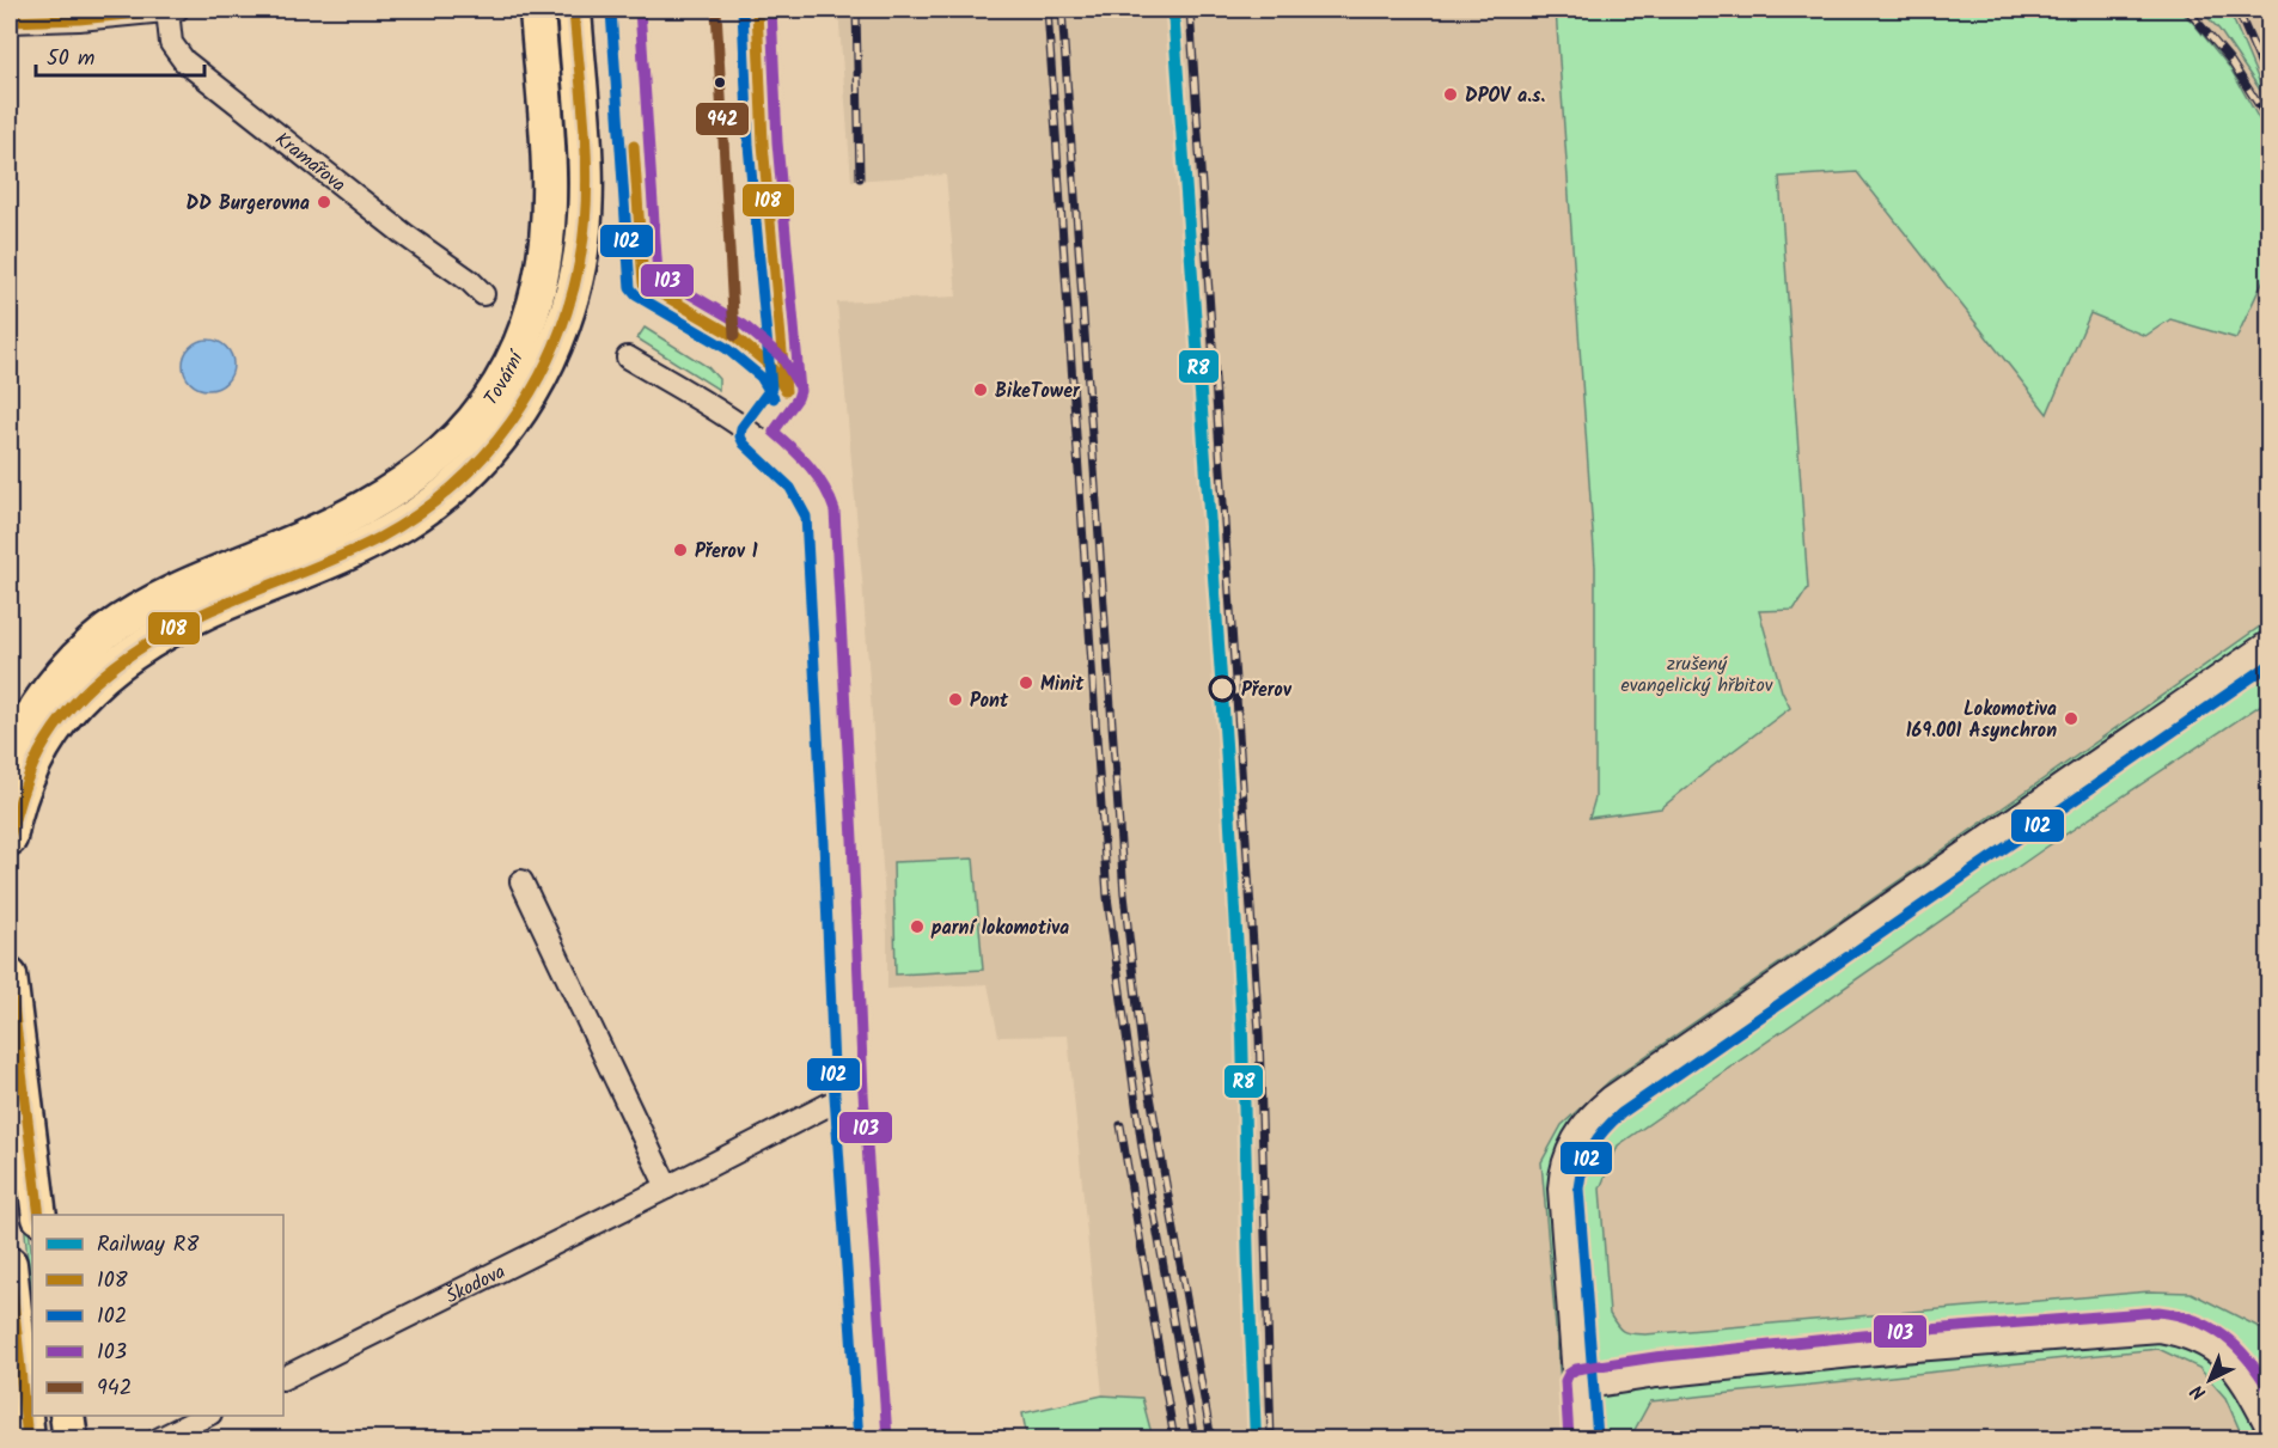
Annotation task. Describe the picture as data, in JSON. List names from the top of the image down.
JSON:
{
  "streets": {
    "main road": ["Tovární"],
    "street": ["Kramářova", "Škodova"]
  },
  "parks": ["zrušený evangelický hřbitov"],
  "places": [
    "DPOV a.s.",
    "DD Burgerovna",
    "BikeTower",
    "Přerov 1",
    "Minit",
    "Přerov",
    "Pont",
    "Lokomotiva 169.001 Asynchron",
    "parní lokomotiva"
  ],
  "lines": [
    "rail line R8",
    "transit line 108",
    "transit line 103",
    "transit line 942",
    "transit line 102"
  ],
  "legend": [
    "Railway R8",
    "108",
    "102",
    "103",
    "942"
  ],
  "scale_bar": "50 m",
  "north": "bottom left"
}
